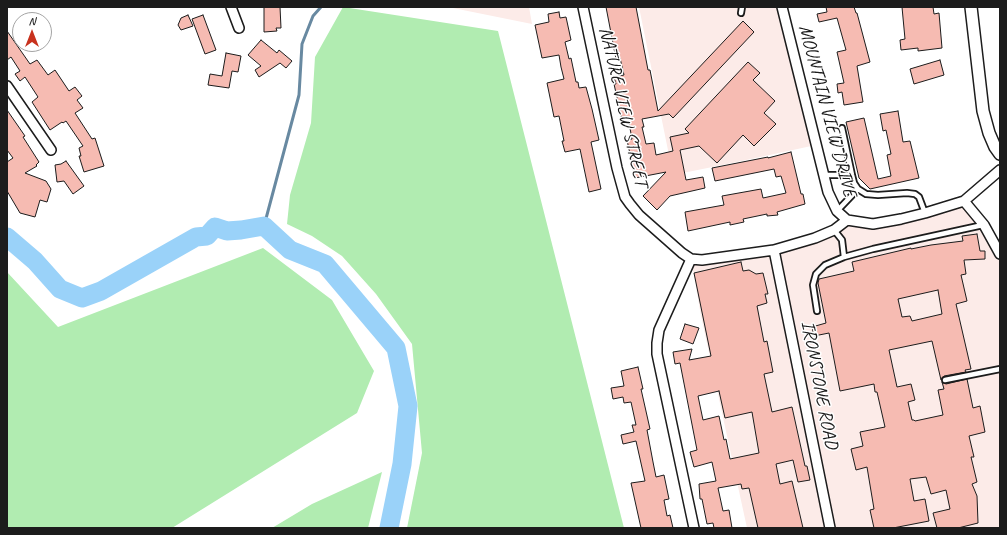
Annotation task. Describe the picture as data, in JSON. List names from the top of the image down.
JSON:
{
  "streets": {
    "street": ["NATURE VIEW STREET", "MOUNTAIN VIEW DRIVE", "IRONSTONE ROAD"]
  },
  "north": "top"
}
